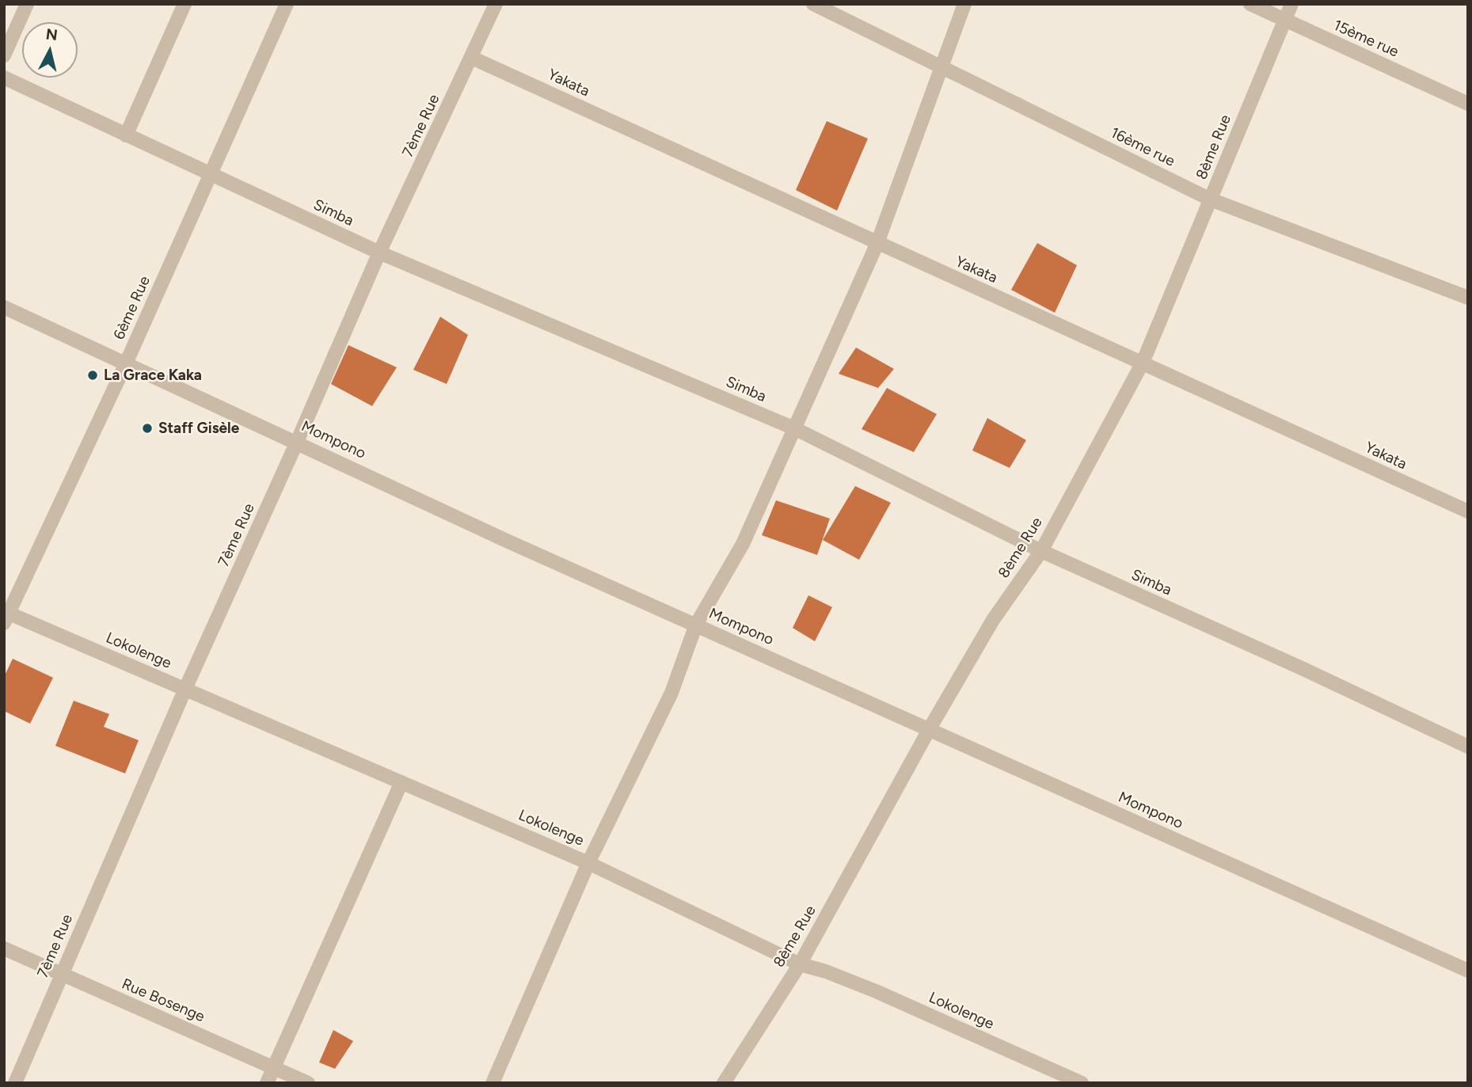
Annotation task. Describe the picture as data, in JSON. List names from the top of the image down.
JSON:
{
  "streets": {
    "street": [
      "15ème rue",
      "Yakata",
      "7ème Rue",
      "16ème rue",
      "8ème Rue",
      "Simba",
      "6ème Rue",
      "Mompono",
      "Lokolenge",
      "Rue Bosenge"
    ]
  },
  "crossings": [
    ["15ème rue", "8ème Rue"],
    ["Yakata", "7ème Rue"],
    ["Yakata", "8ème Rue"],
    ["7ème Rue", "Simba"],
    ["7ème Rue", "Mompono"],
    ["7ème Rue", "Lokolenge"],
    ["7ème Rue", "Rue Bosenge"],
    ["16ème rue", "8ème Rue"],
    ["8ème Rue", "Simba"],
    ["8ème Rue", "Mompono"],
    ["8ème Rue", "Lokolenge"],
    ["Simba", "6ème Rue"],
    ["6ème Rue", "Mompono"],
    ["6ème Rue", "Lokolenge"]
  ],
  "places": ["La Grace Kaka", "Staff Gisèle"],
  "north": "top"
}
